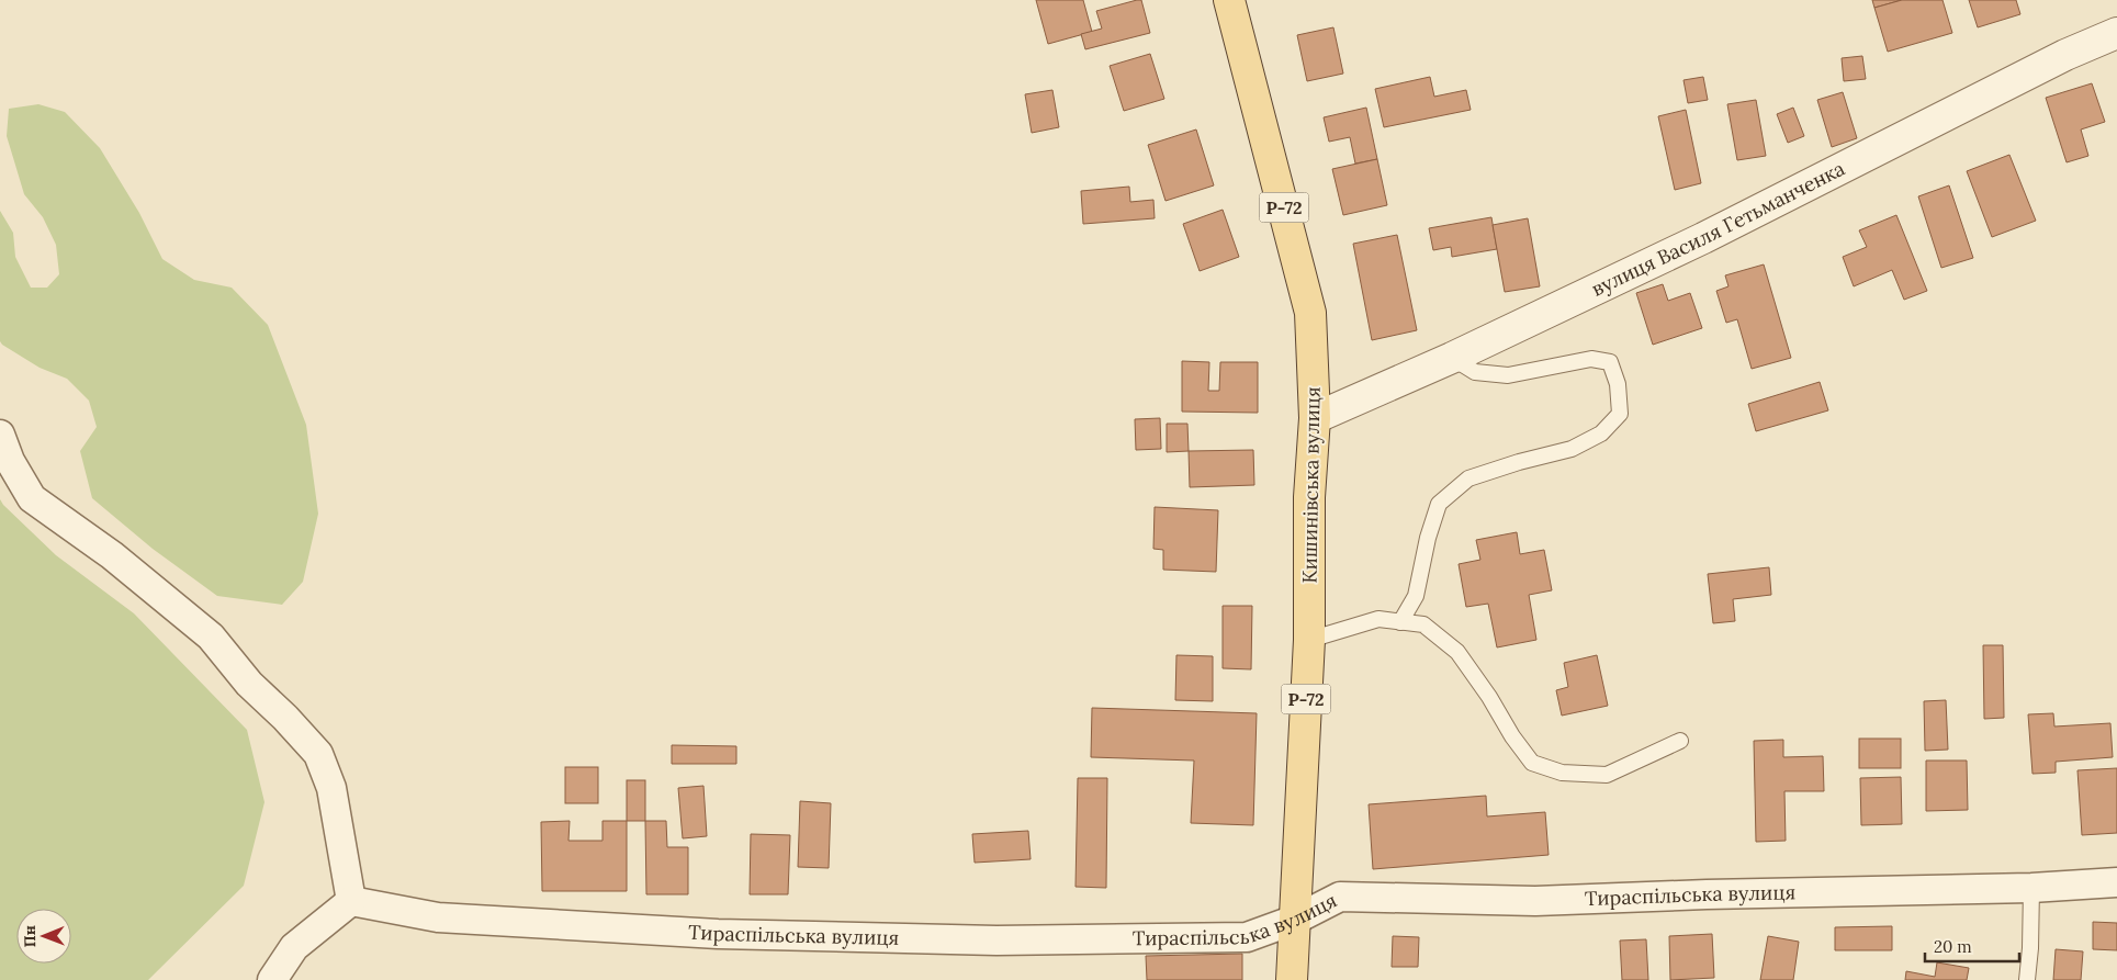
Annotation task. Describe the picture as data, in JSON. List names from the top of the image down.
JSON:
{
  "streets": {
    "main road": ["Р-72", "Кишинівська вулиця"],
    "street": ["вулиця Василя Гетьманченка", "Тираспільська вулиця"]
  },
  "crossings": [
    ["вулиця Василя Гетьманченка", "Кишинівська вулиця"],
    ["Кишинівська вулиця", "Тираспільська вулиця"]
  ],
  "scale_bar": "20 m",
  "north": "left"
}
